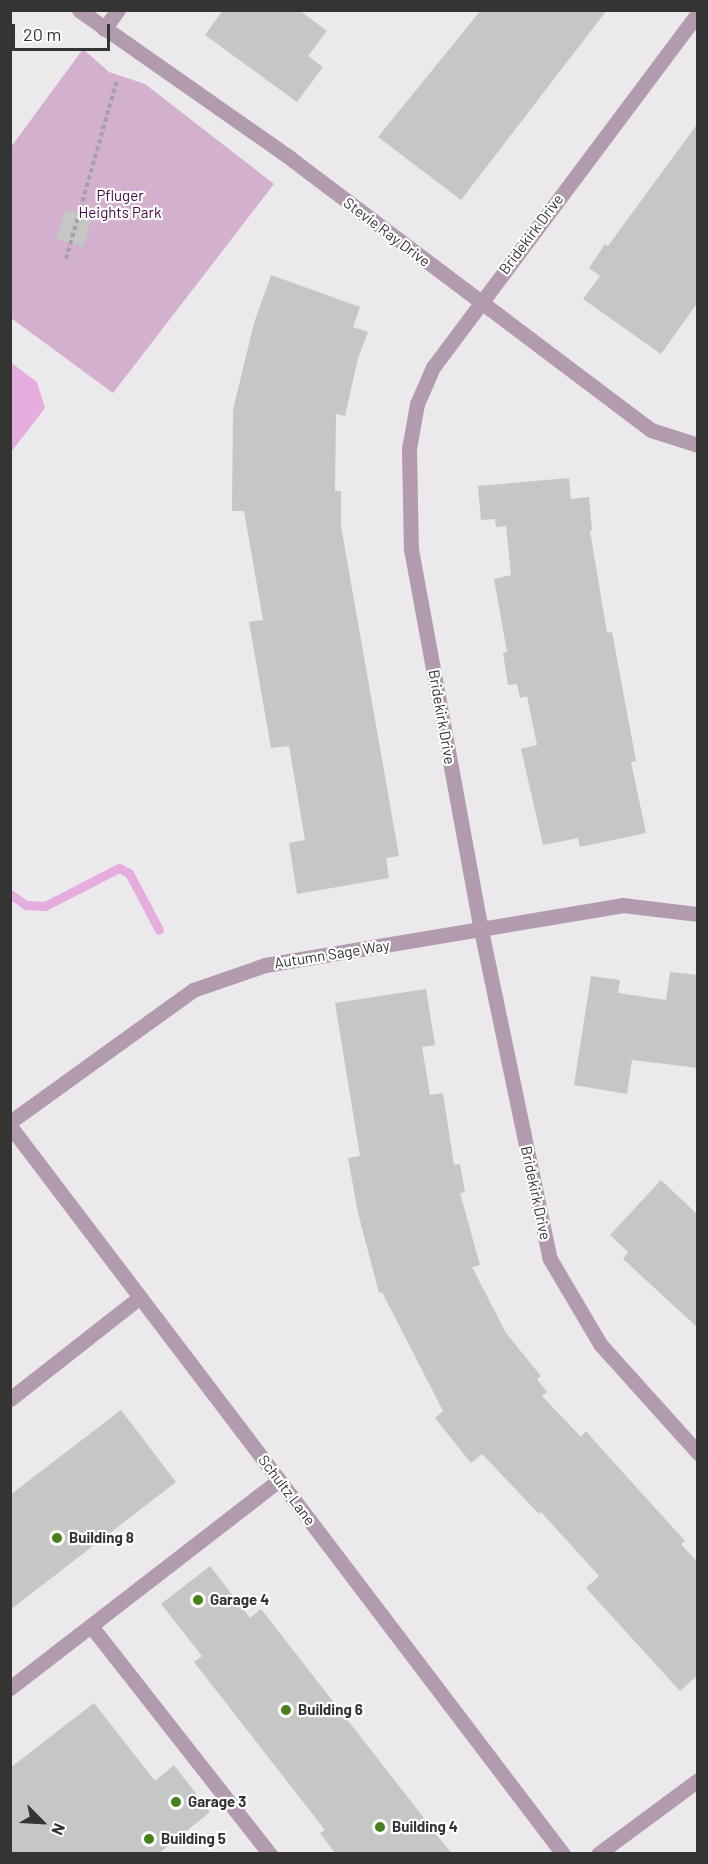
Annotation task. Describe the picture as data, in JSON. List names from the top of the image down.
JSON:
{
  "streets": {
    "street": [
      "Stevie Ray Drive",
      "Bridekirk Drive",
      "Autumn Sage Way",
      "Schultz Lane"
    ]
  },
  "crossings": [
    ["Stevie Ray Drive", "Bridekirk Drive"],
    ["Bridekirk Drive", "Autumn Sage Way"],
    ["Autumn Sage Way", "Schultz Lane"]
  ],
  "parks": ["Pfluger Heights Park"],
  "places": [
    "Building 8",
    "Garage 4",
    "Building 6",
    "Garage 3",
    "Building 4",
    "Building 5"
  ],
  "scale_bar": "20 m",
  "north": "bottom right"
}
